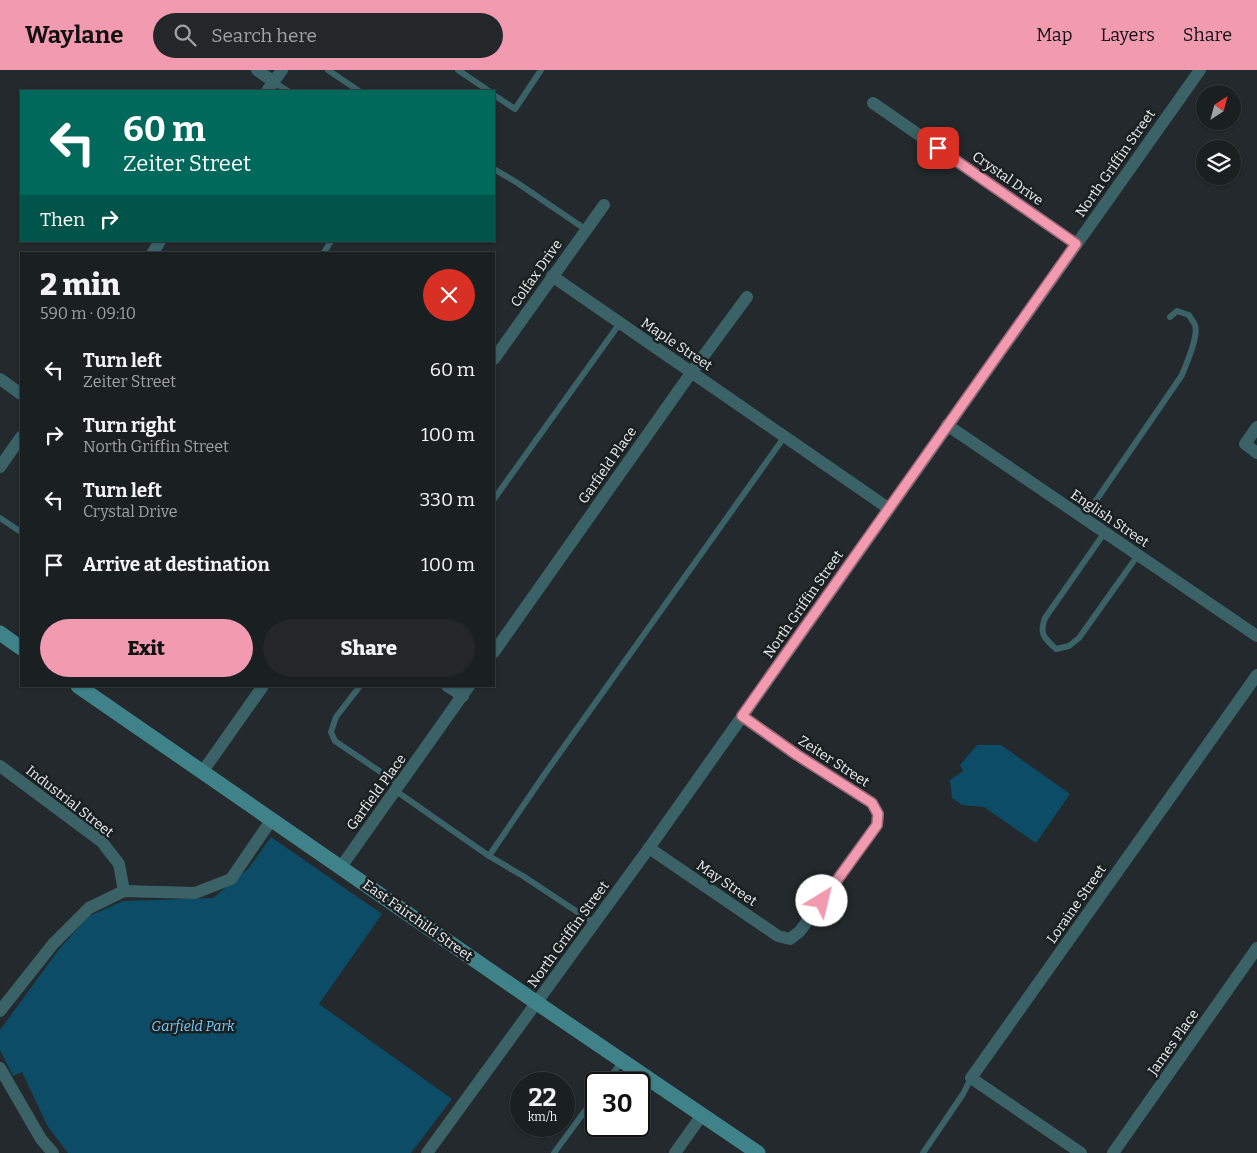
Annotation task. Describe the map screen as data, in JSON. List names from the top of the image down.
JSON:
{
  "streets": {
    "street": [
      "North Griffin Street",
      "Crystal Drive",
      "Colfax Drive",
      "Maple Street",
      "Garfield Place",
      "English Street",
      "Zeiter Street",
      "Industrial Street",
      "May Street",
      "Loraine Street",
      "East Fairchild Street",
      "James Place"
    ]
  },
  "crossings": [
    ["North Griffin Street", "Crystal Drive"],
    ["North Griffin Street", "Maple Street"],
    ["North Griffin Street", "English Street"],
    ["North Griffin Street", "Zeiter Street"],
    ["North Griffin Street", "May Street"],
    ["North Griffin Street", "East Fairchild Street"],
    ["Colfax Drive", "Maple Street"],
    ["Maple Street", "Garfield Place"],
    ["Garfield Place", "East Fairchild Street"],
    ["Zeiter Street", "May Street"]
  ],
  "parks": ["Garfield Park"],
  "north": "top right",
  "page": {
    "header": "Waylane",
    "search": "Search here",
    "nav": ["Map", "Layers", "Share"],
    "turn": ["60 m", "Zeiter Street"],
    "then": "Then",
    "heading": ["2 min", "590 m · 09:10"],
    "list": [
      {
        "name": "Turn left",
        "note": "Zeiter Street",
        "value": "60 m"
      },
      {
        "name": "Turn right",
        "note": "North Griffin Street",
        "value": "100 m"
      },
      {
        "name": "Turn left",
        "note": "Crystal Drive",
        "value": "330 m"
      },
      {
        "name": "Arrive at destination",
        "value": "100 m"
      }
    ],
    "buttons": ["Exit", "Share"],
    "speed": "22 km/h",
    "limit": "30"
  }
}
